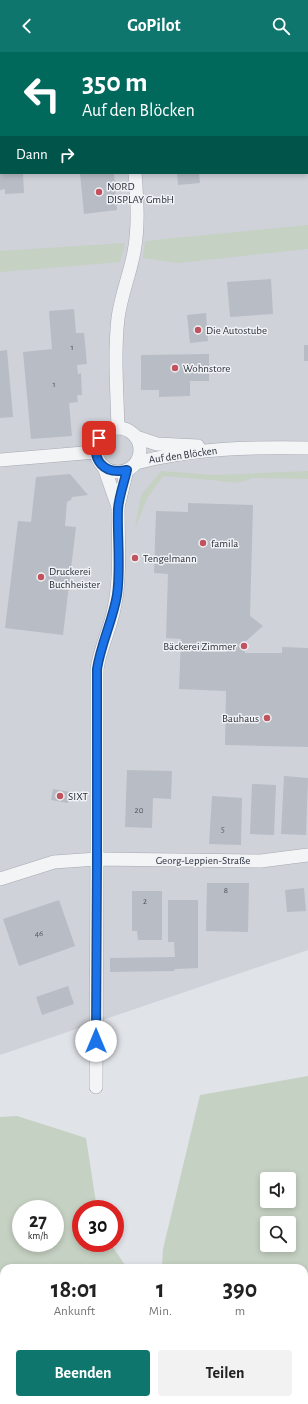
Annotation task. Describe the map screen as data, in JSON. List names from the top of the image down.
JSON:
{
  "streets": {
    "street": ["Auf den Blöcken", "Georg-Leppien-Straße"]
  },
  "places": [
    "NORD DISPLAY GmbH",
    "Die Autostube",
    "Wohnstore",
    "famila",
    "Tengelmann",
    "Druckerei Buchheister",
    "Bäckerei Zimmer",
    "Bauhaus",
    "SIXT"
  ],
  "house_numbers": [
    "1",
    "1",
    "20",
    "5",
    "8",
    "2",
    "46"
  ],
  "page": {
    "header": "GoPilot",
    "turn": ["350 m", "Auf den Blöcken"],
    "then": "Dann",
    "speed": "27 km/h",
    "limit": "30",
    "eta": [
      "18:01",
      "Ankunft",
      "1",
      "Min.",
      "390",
      "m"
    ],
    "buttons": ["Beenden", "Teilen"]
  }
}
